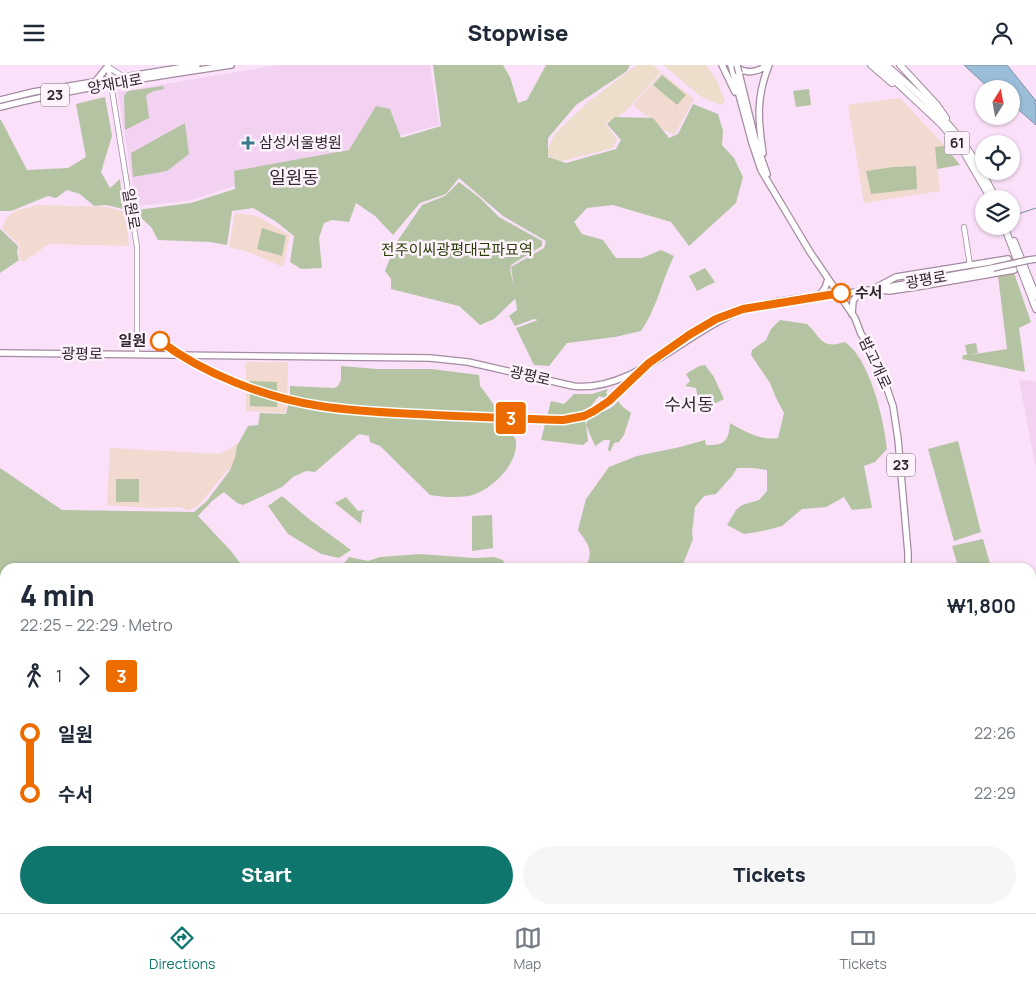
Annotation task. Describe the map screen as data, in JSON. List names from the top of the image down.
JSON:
{
  "streets": {
    "highway": ["61"],
    "main road": [
      "양재대로",
      "23",
      "광평로",
      "밤고개로"
    ],
    "street": ["일원로"]
  },
  "crossings": [
    ["양재대로", "일원로"],
    ["23", "밤고개로"],
    ["일원로", "광평로"],
    ["광평로", "밤고개로"]
  ],
  "districts": ["일원동", "수서동"],
  "parks": ["전주이씨광평대군파묘역"],
  "places": {
    "health": ["삼성서울병원"],
    "other": ["수서", "일원"]
  },
  "lines": ["metro line 3"],
  "north": "top",
  "page": {
    "header": "Stopwise",
    "on_map": "3",
    "heading": ["4 min", "22:25 – 22:29 · Metro", "₩1,800"],
    "legs": ["1", "3"],
    "list": [
      {
        "name": "일원",
        "value": "22:26"
      },
      {
        "name": "수서",
        "value": "22:29"
      }
    ],
    "buttons": ["Start", "Tickets"],
    "tabs": ["Directions", "Map", "Tickets"]
  }
}
